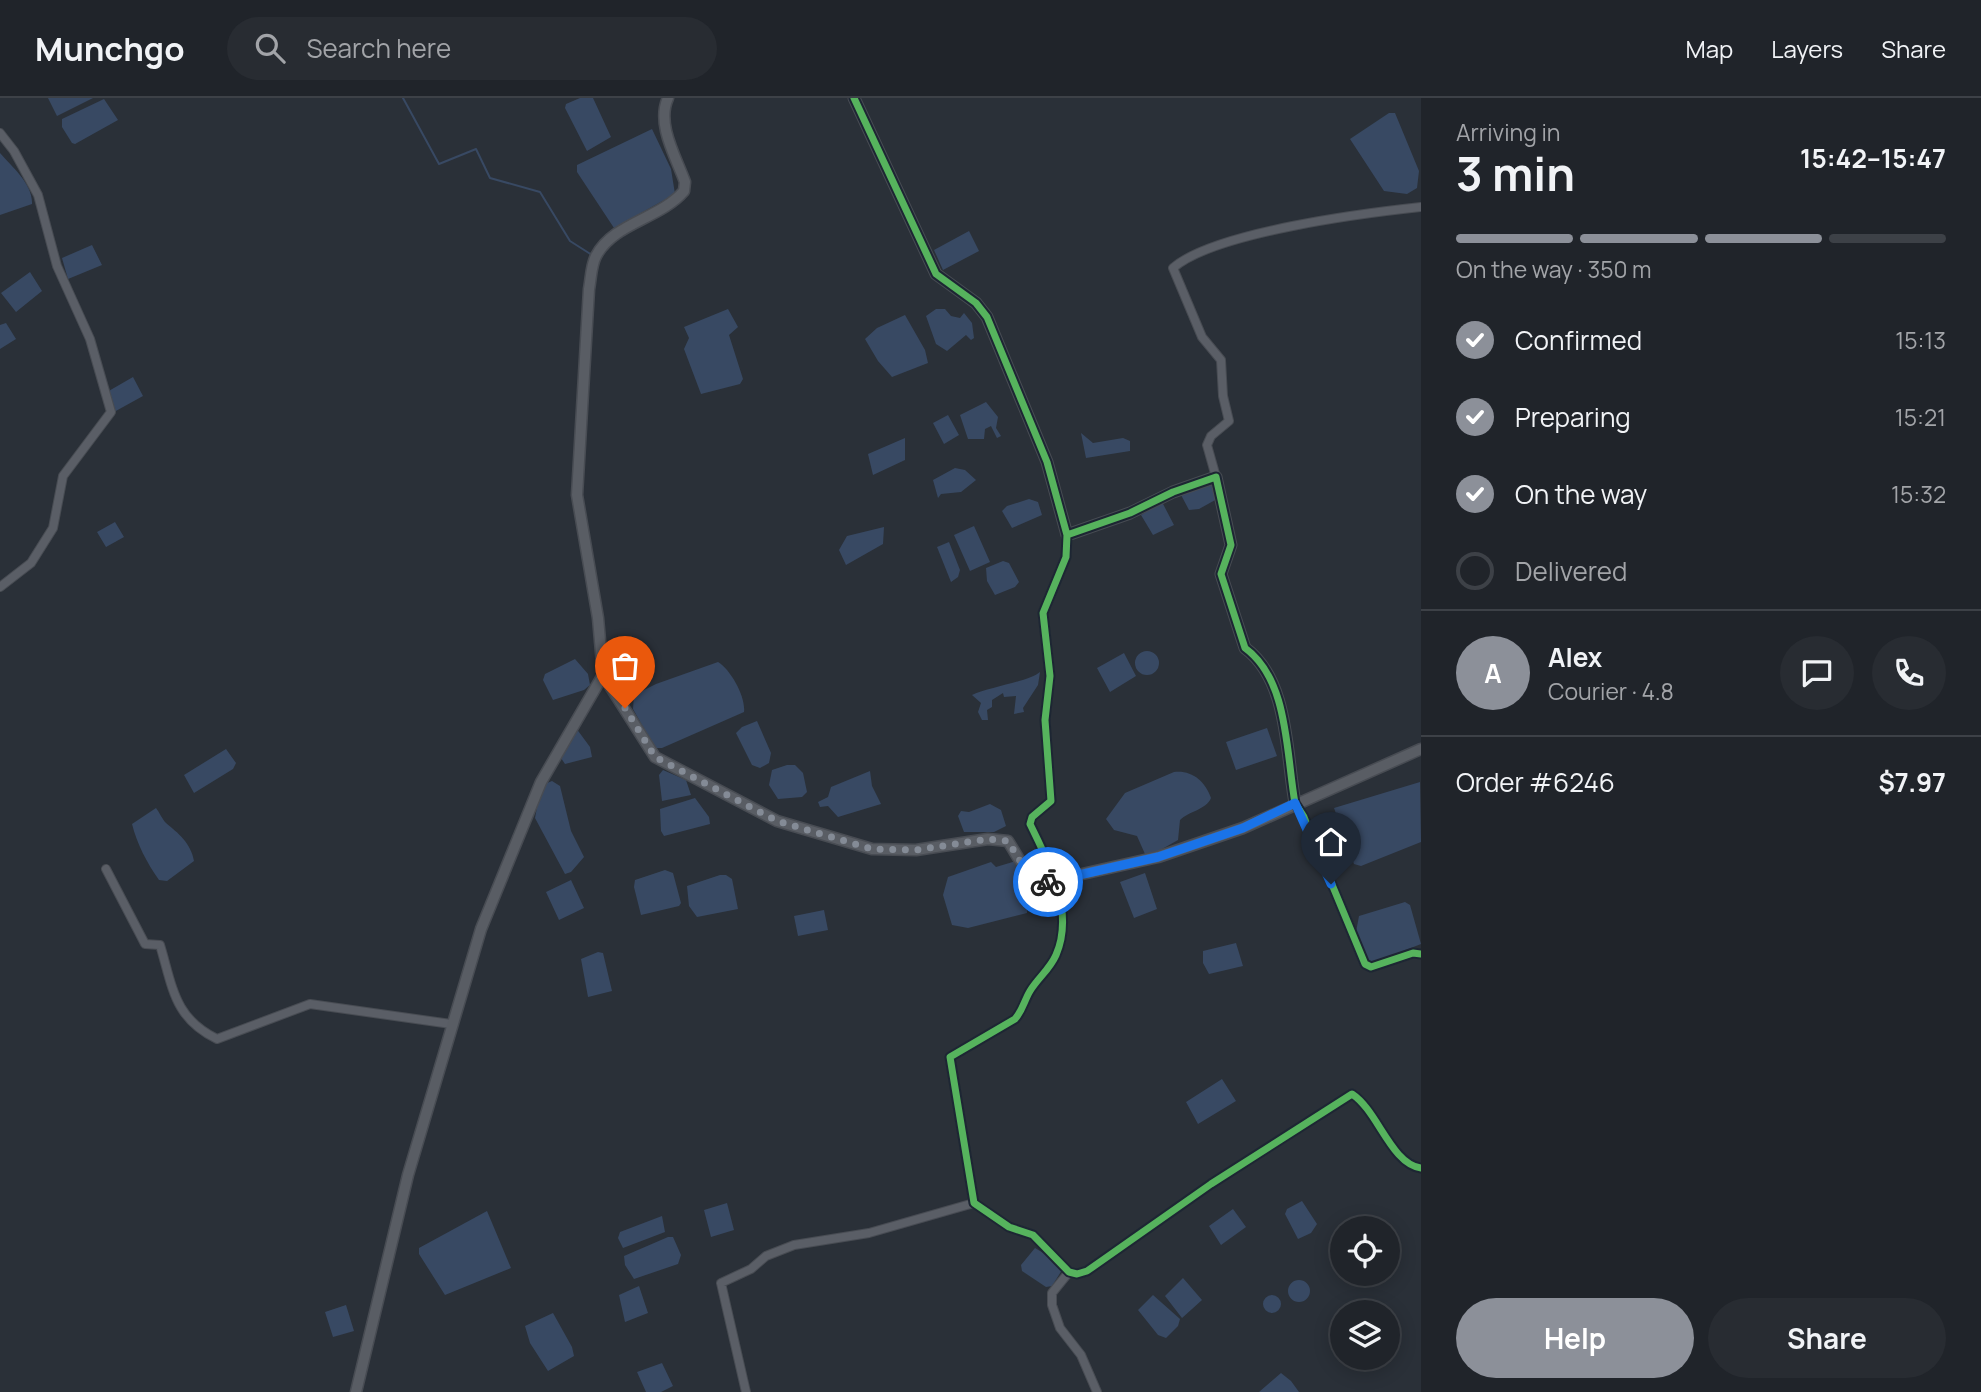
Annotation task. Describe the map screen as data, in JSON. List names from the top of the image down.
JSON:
{
  "page": {
    "header": "Munchgo",
    "search": "Search here",
    "nav": ["Map", "Layers", "Share"],
    "heading": ["3 min", "Arriving in", "15:42–15:47"],
    "panel": [
      "Alex",
      "Courier · 4.8",
      "Order #6246",
      "$7.97"
    ],
    "bar": "On the way · 350 m",
    "list": [
      ["Confirmed", "15:13"],
      ["Preparing", "15:21"],
      ["On the way", "15:32"],
      "Delivered"
    ],
    "round": "A",
    "buttons": ["Help", "Share"]
  }
}
